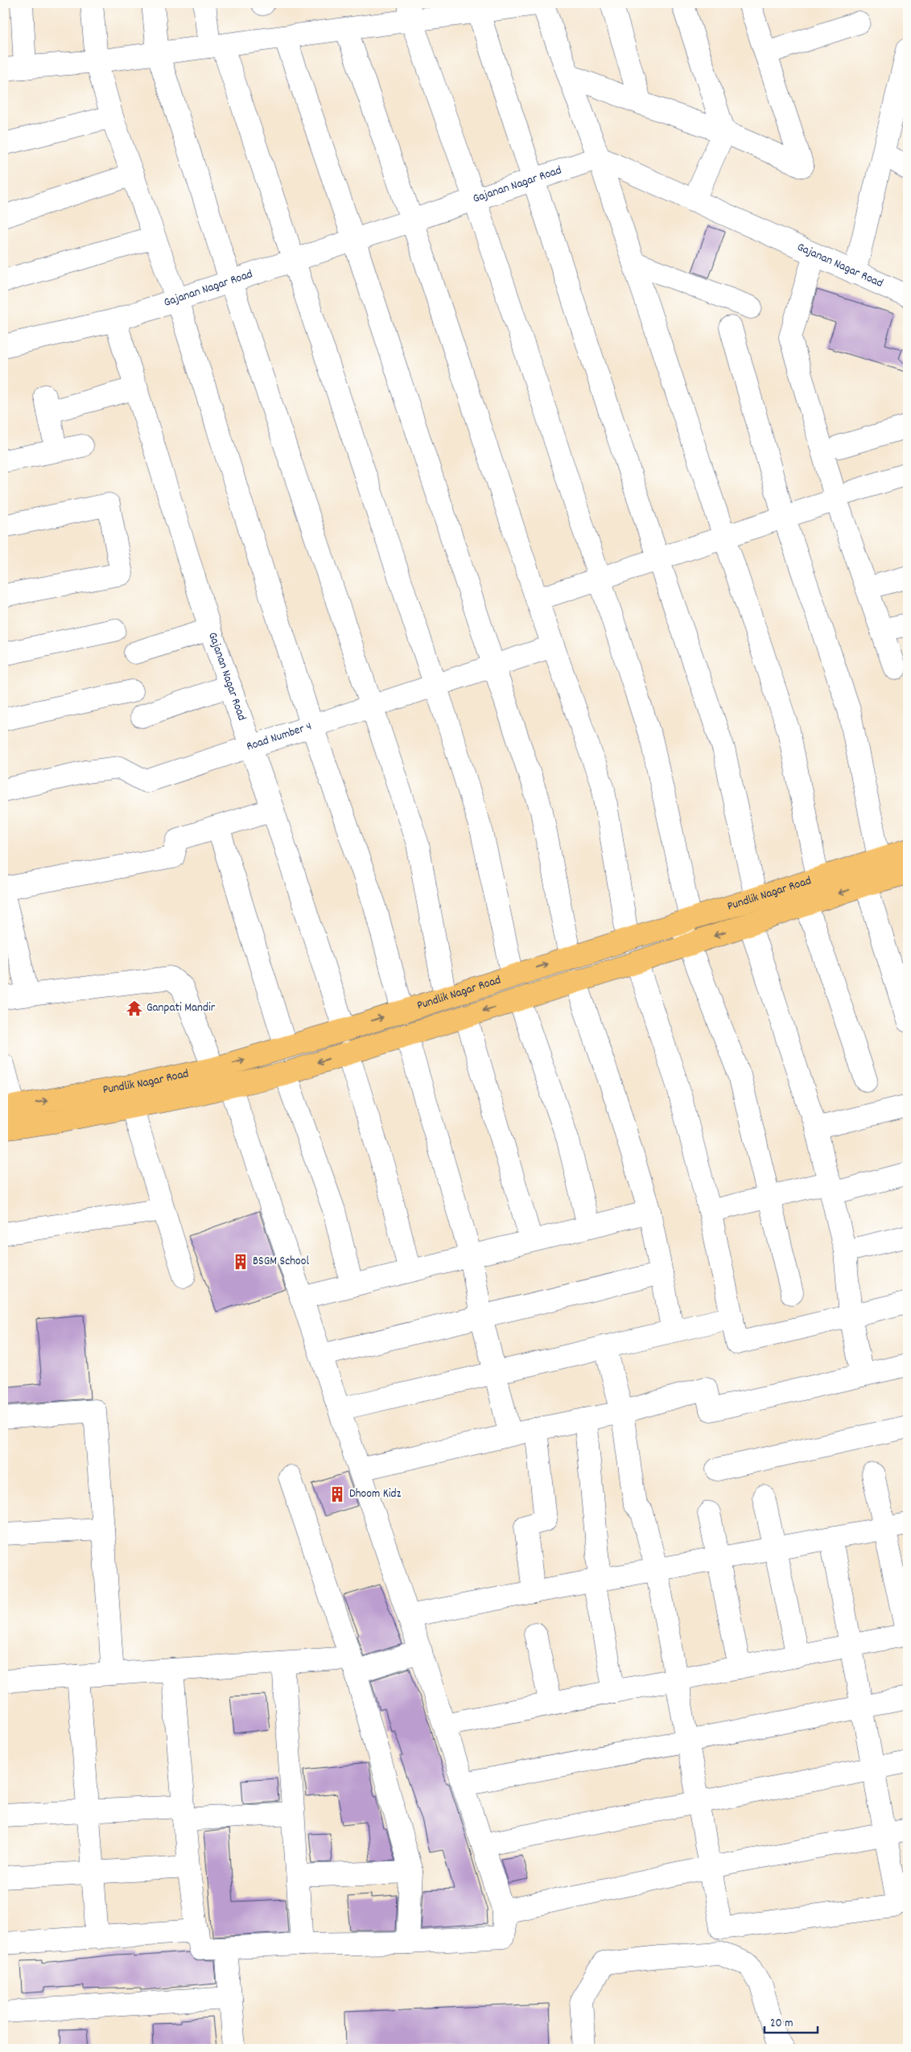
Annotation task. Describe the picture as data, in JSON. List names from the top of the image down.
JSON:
{
  "streets": {
    "main road": ["Pundlik Nagar Road"],
    "street": ["Gajanan Nagar Road", "Road Number 4"]
  },
  "crossings": [
    ["Gajanan Nagar Road", "Road Number 4"],
    ["Gajanan Nagar Road", "Pundlik Nagar Road"]
  ],
  "places": {
    "temple": ["Ganpati Mandir"],
    "building": ["BSGM School", "Dhoom Kidz"]
  },
  "scale_bar": "20 m"
}
